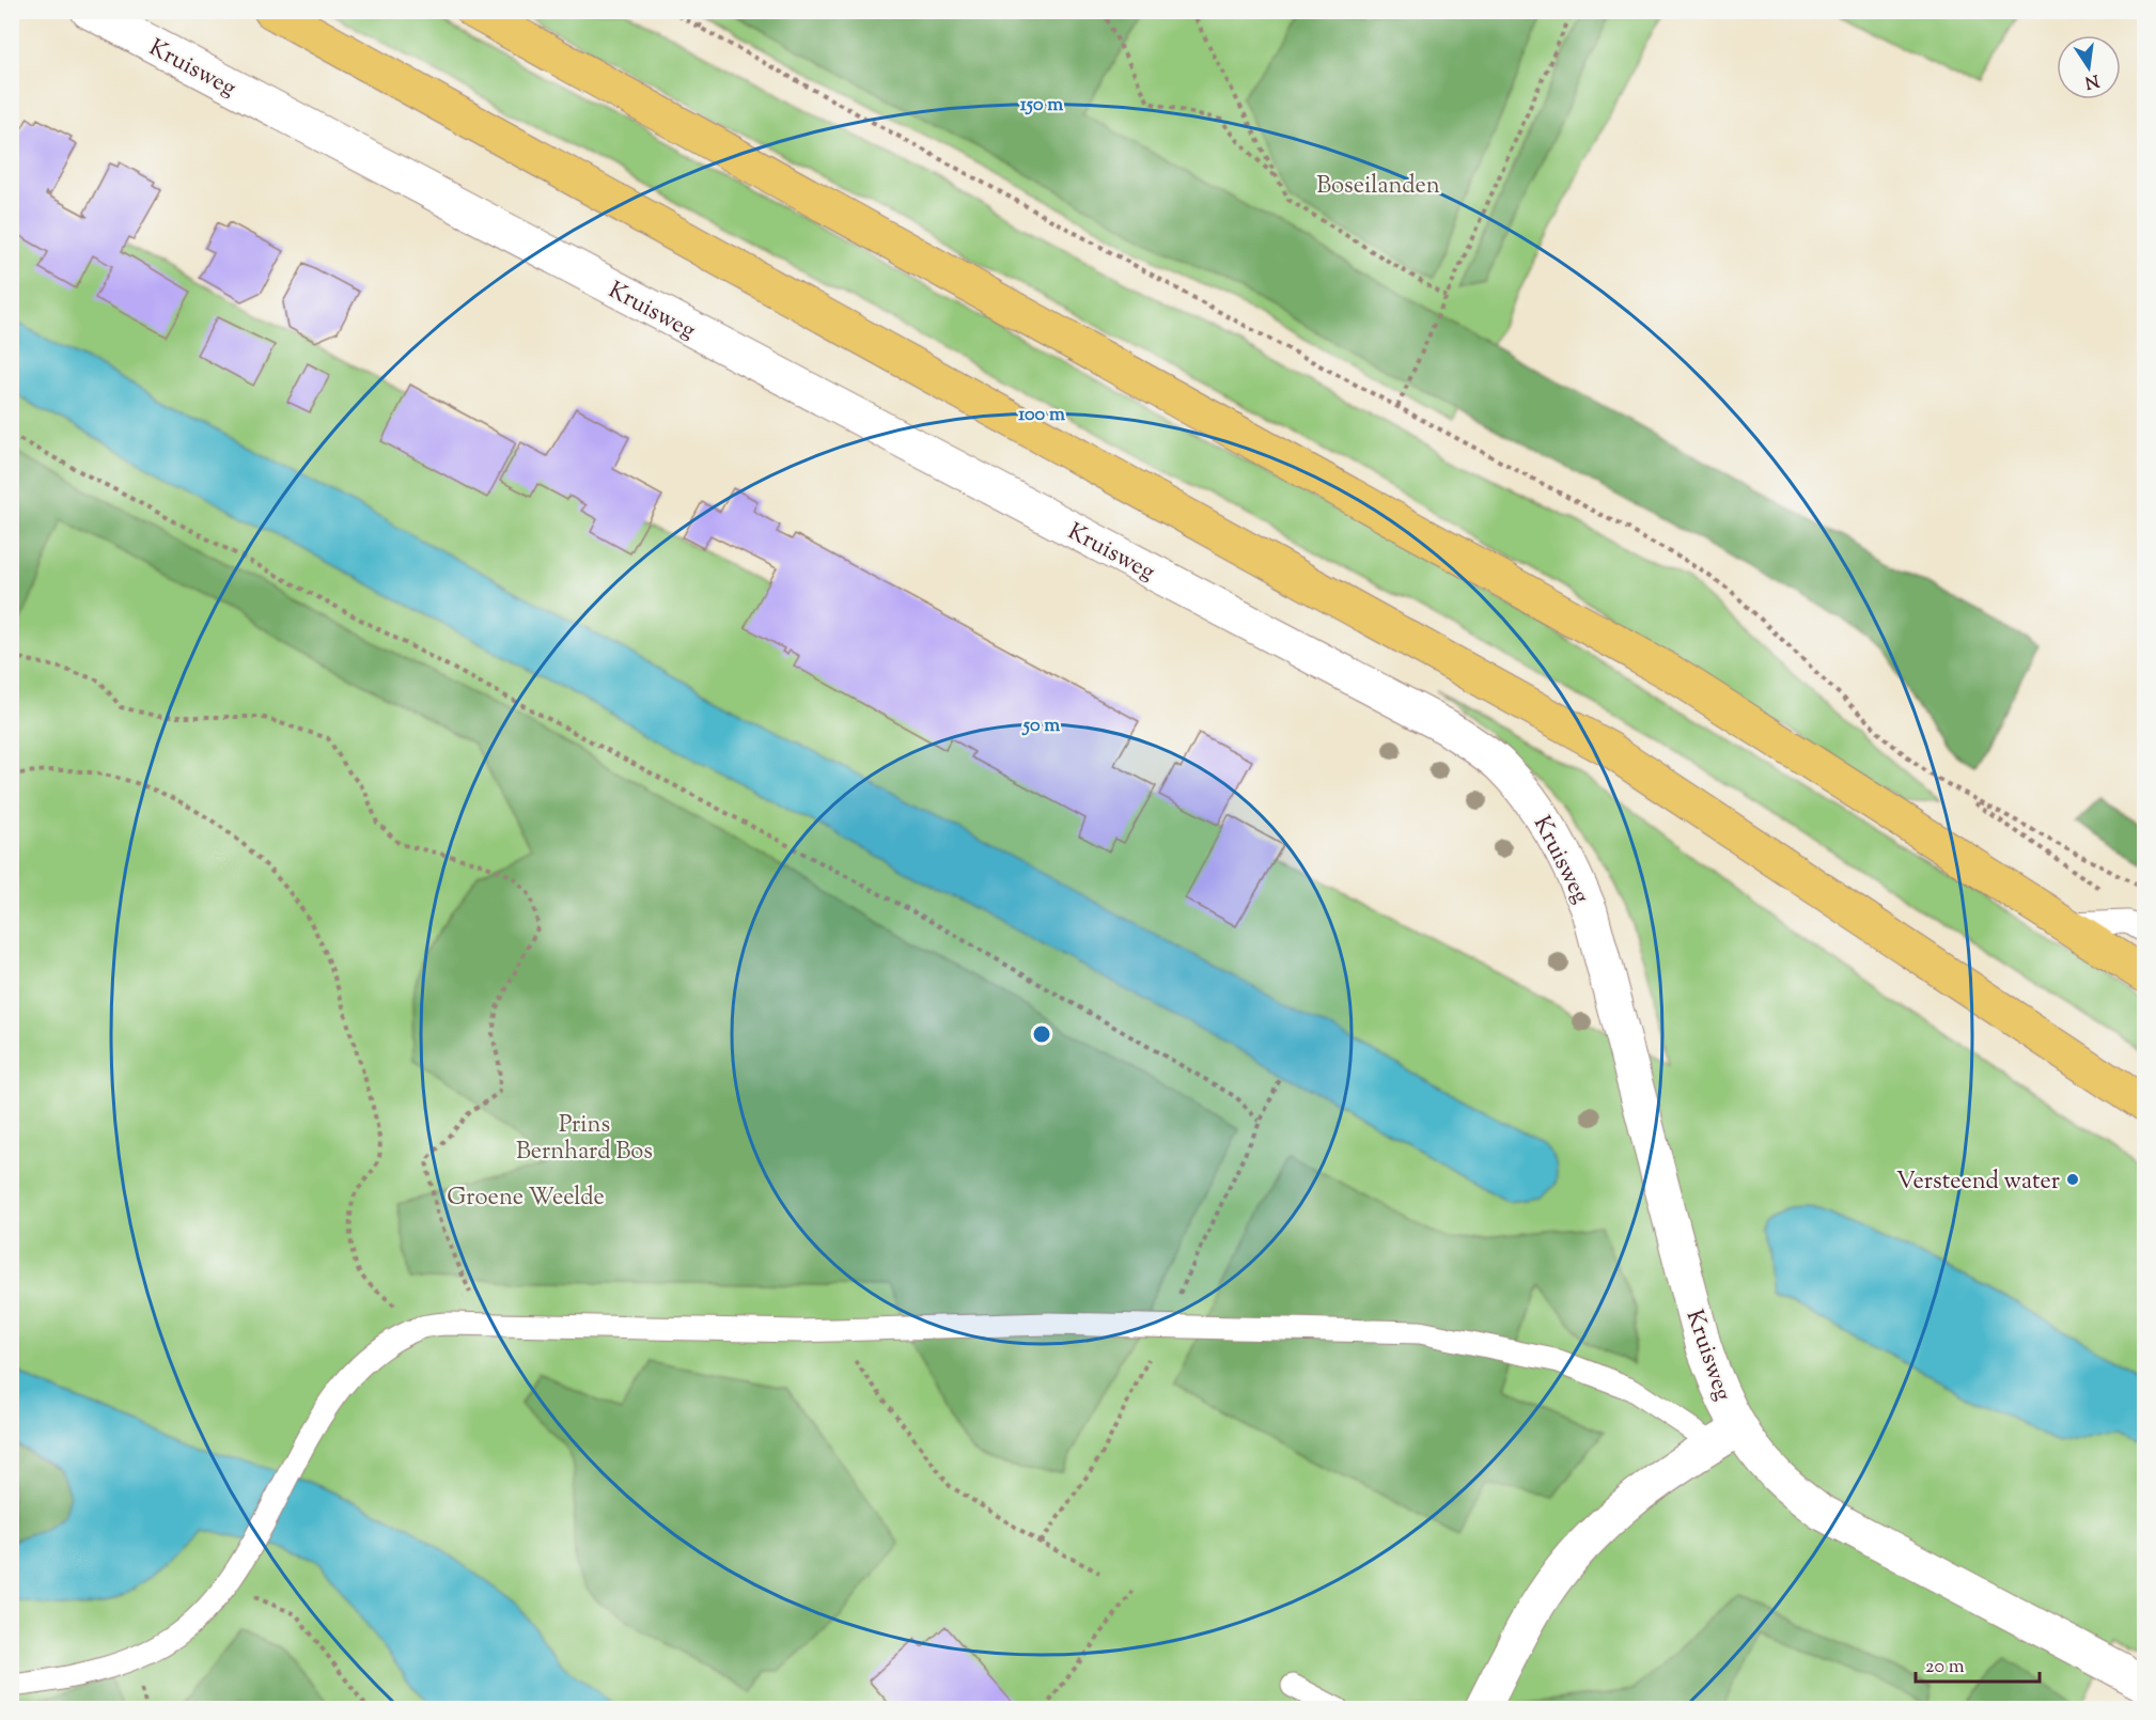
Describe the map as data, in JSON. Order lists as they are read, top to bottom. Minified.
{"streets":{"street":["Kruisweg"]},"parks":["Boseilanden","Prins Bernhard Bos","Groene Weelde"],"places":["Versteend water"],"scale_bar":"20 m","north":"bottom","rings":["150 m","100 m","50 m"]}
